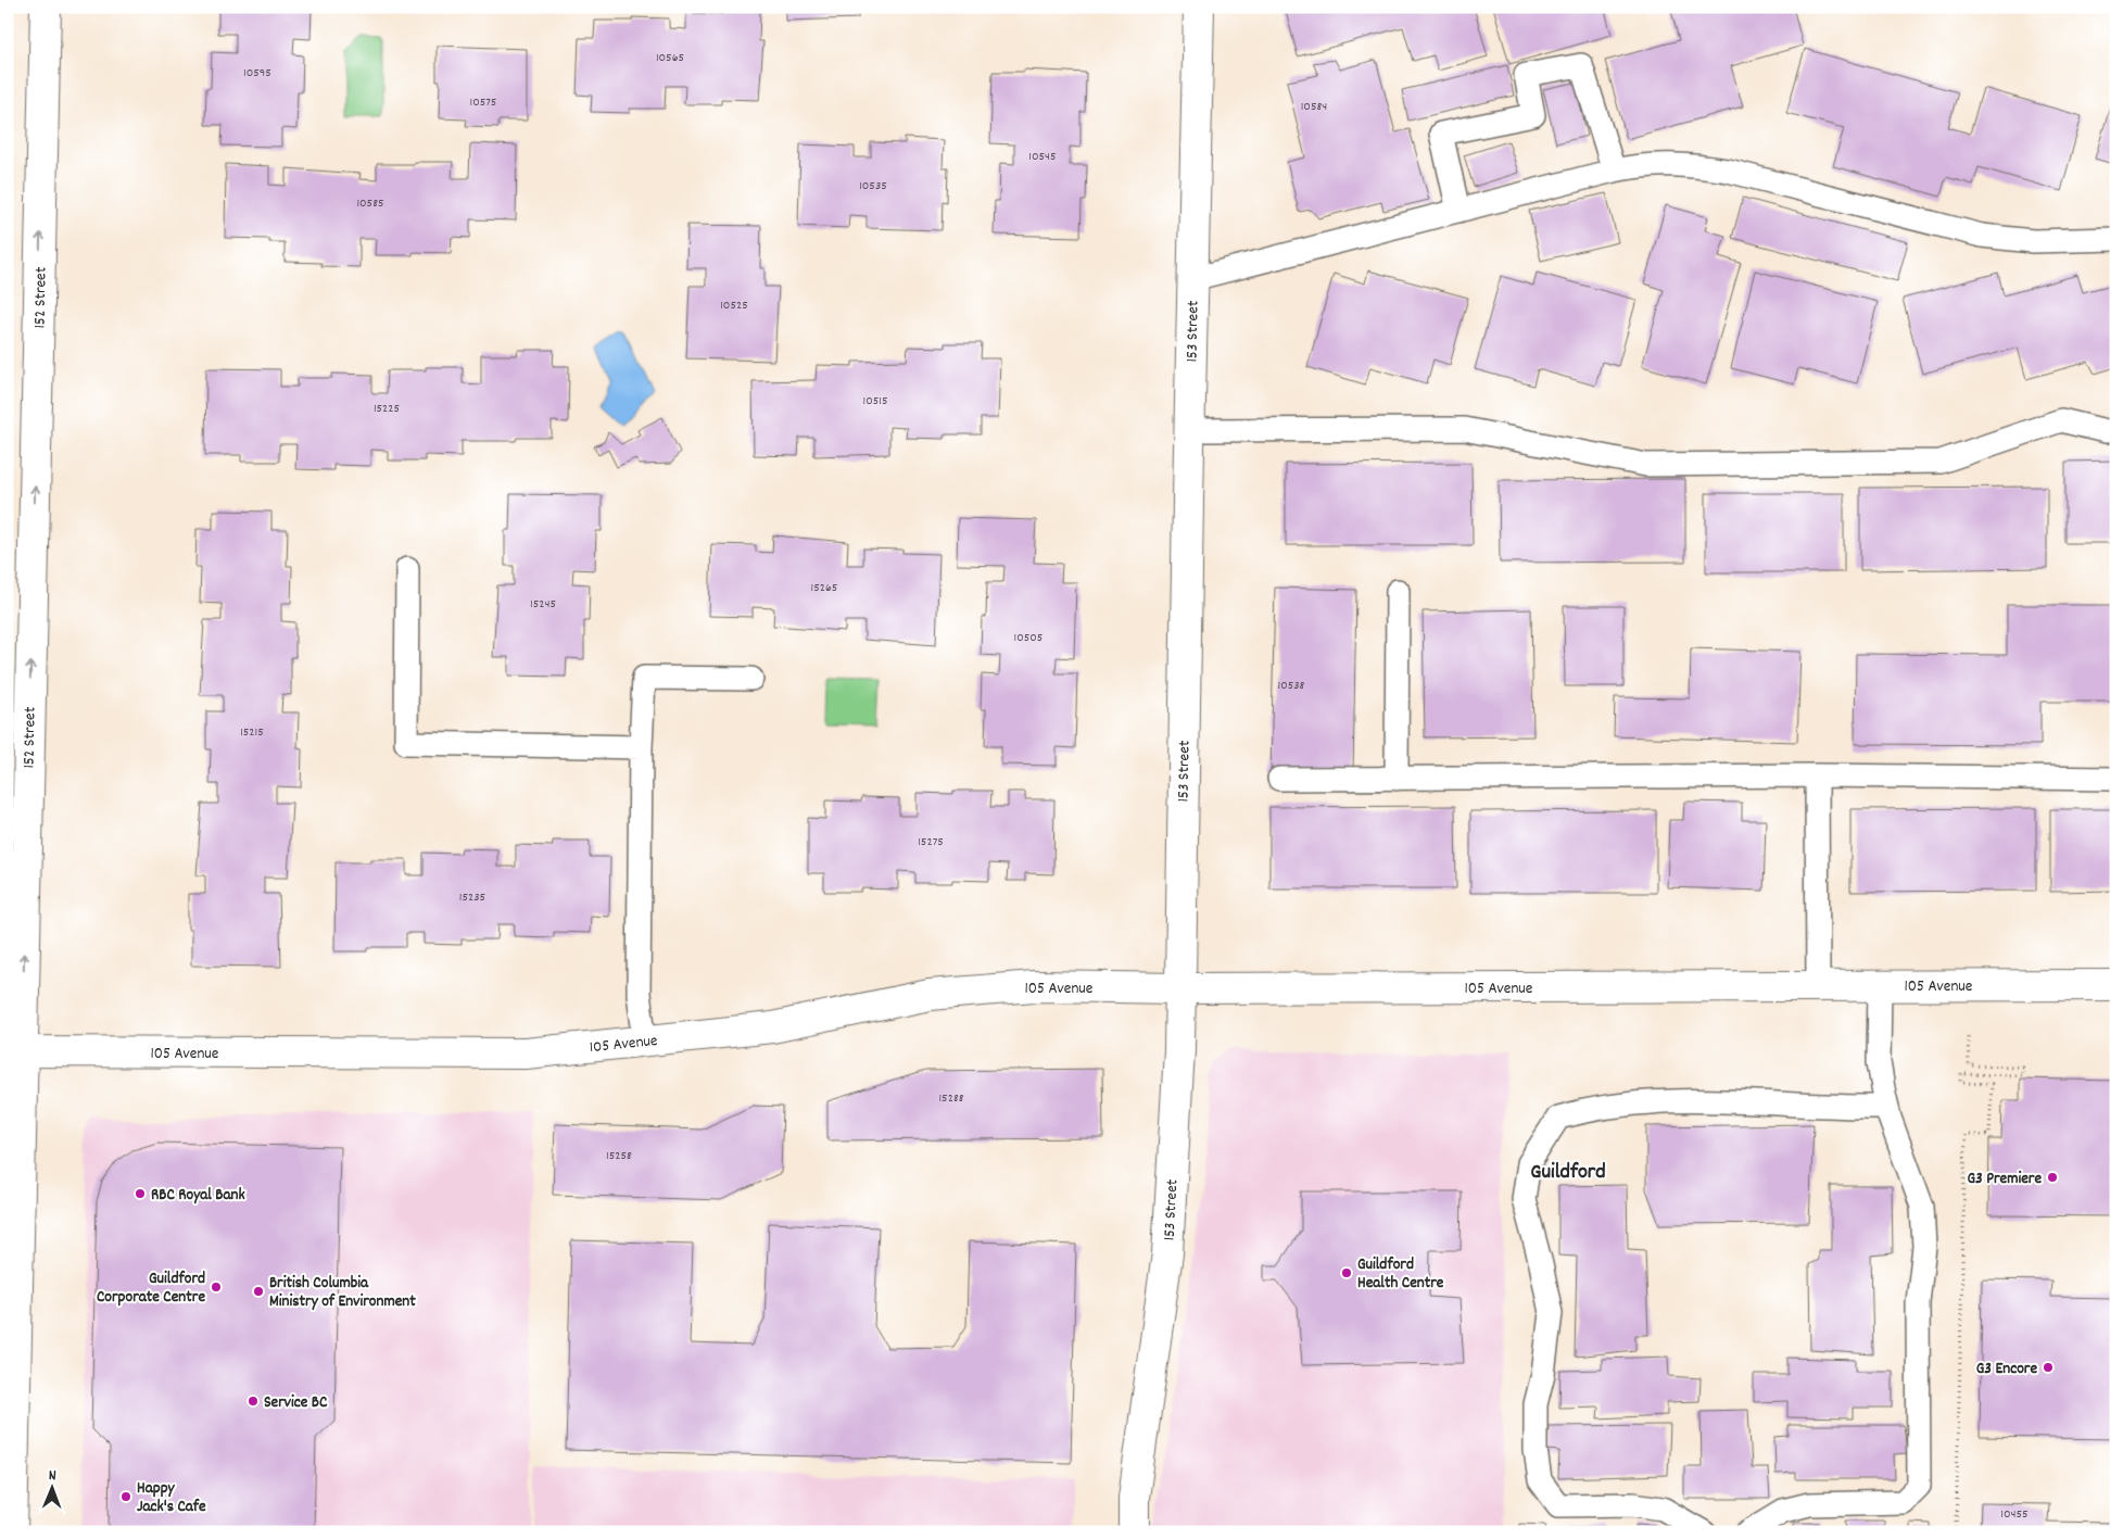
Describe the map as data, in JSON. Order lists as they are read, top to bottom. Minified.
{"streets":{"street":["152 Street","153 Street","105 Avenue"]},"crossings":[["152 Street","105 Avenue"],["153 Street","105 Avenue"]],"one_way":["152 Street"],"districts":["Guildford"],"places":["G3 Premiere","RBC Royal Bank","Guildford Health Centre","Guildford Corporate Centre","British Columbia Ministry of Environment","G3 Encore","Service BC","Happy Jack's Cafe"],"house_numbers":["10565","10595","10575","10584","10545","10535","10585","10525","10515","15225","15265","15245","10505","10538","15215","15275","15235","15288","15258","10455"],"north":"top"}
